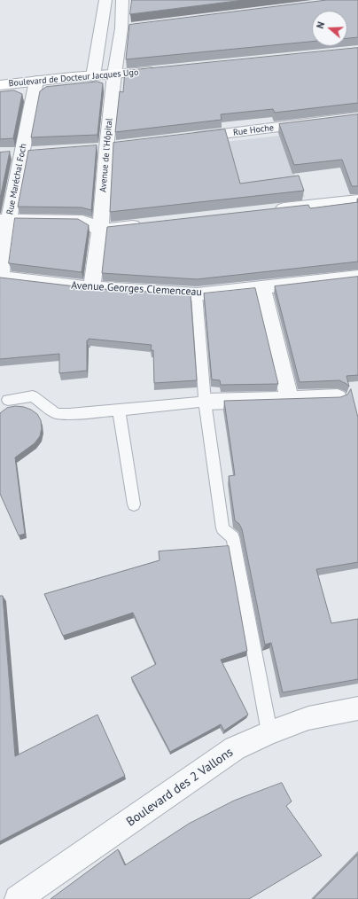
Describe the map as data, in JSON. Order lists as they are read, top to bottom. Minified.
{"streets":{"main road":["Boulevard de Docteur Jacques Ugo"],"street":["Rue Hoche","Avenue de l'Hôpital","Rue Maréchal Foch","Avenue Georges Clemenceau","Boulevard des 2 Vallons"]},"crossings":[["Boulevard de Docteur Jacques Ugo","Avenue de l'Hôpital"],["Boulevard de Docteur Jacques Ugo","Rue Maréchal Foch"],["Avenue de l'Hôpital","Avenue Georges Clemenceau"],["Rue Maréchal Foch","Avenue Georges Clemenceau"]],"north":"left"}
